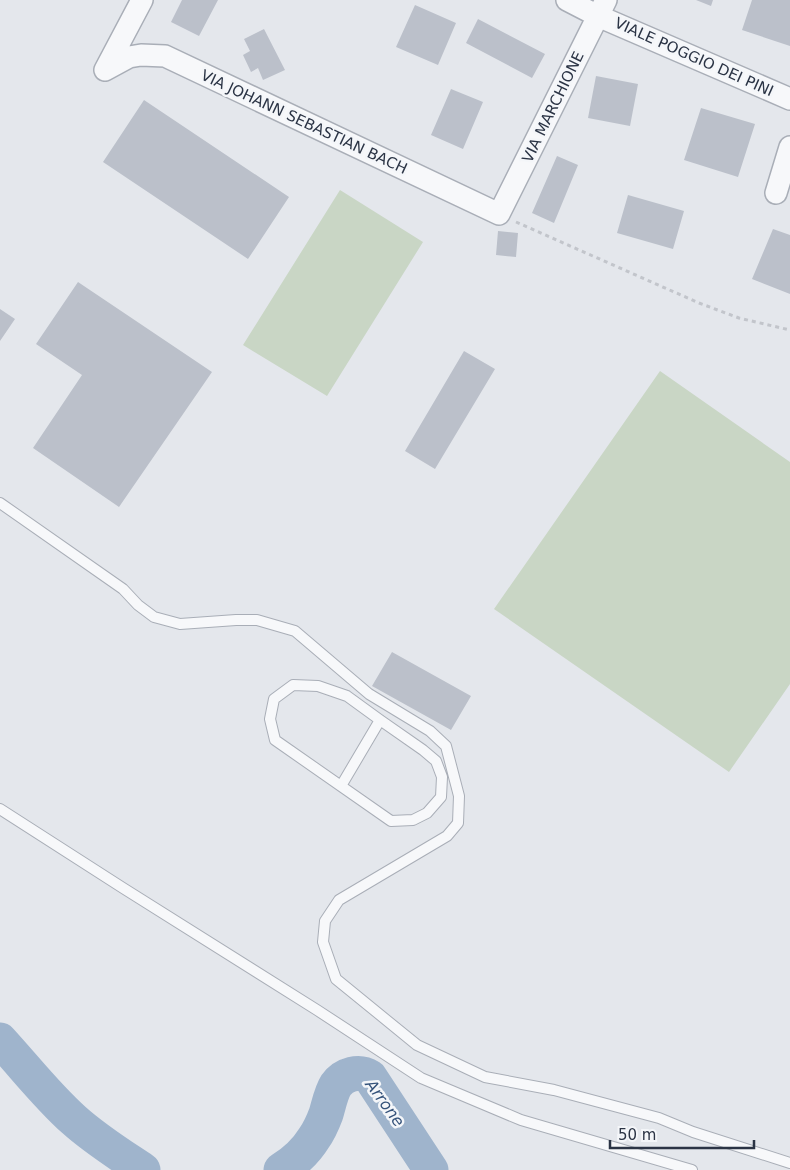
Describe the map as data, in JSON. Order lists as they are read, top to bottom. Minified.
{"streets":{"street":["VIALE POGGIO DEI PINI","VIA MARCHIONE","VIA JOHANN SEBASTIAN BACH"]},"crossings":[["VIALE POGGIO DEI PINI","VIA MARCHIONE"],["VIA MARCHIONE","VIA JOHANN SEBASTIAN BACH"]],"water":["Arrone"],"scale_bar":"50 m"}
